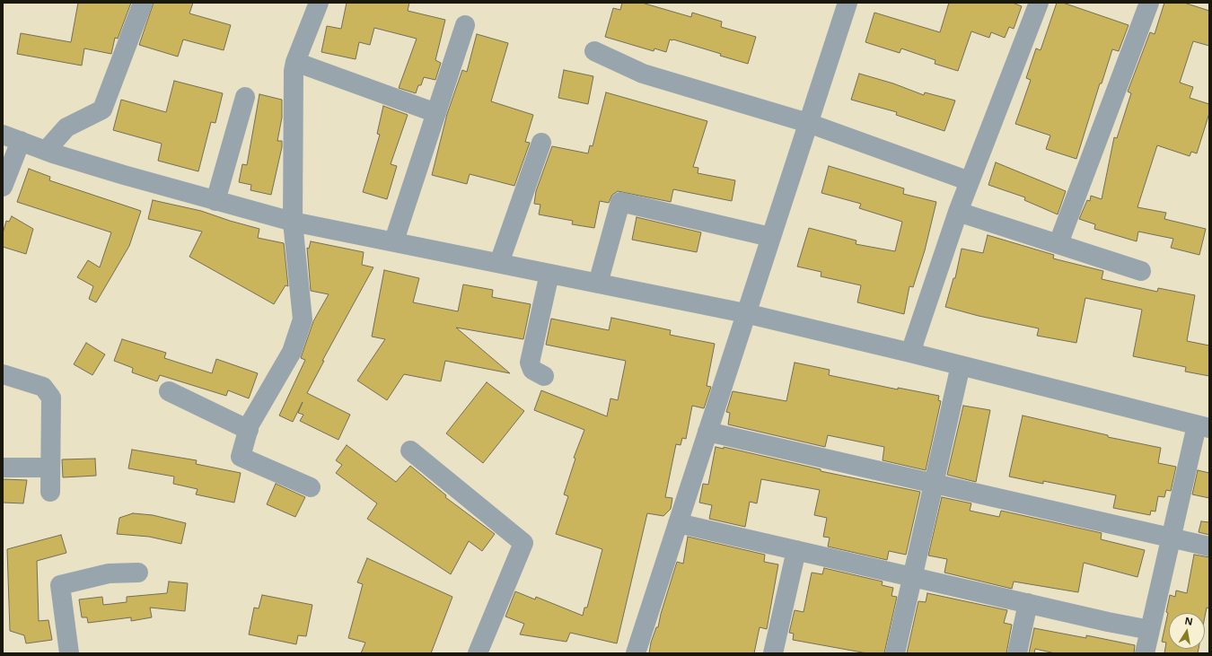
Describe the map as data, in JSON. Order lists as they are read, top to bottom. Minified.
{"north":"top"}
